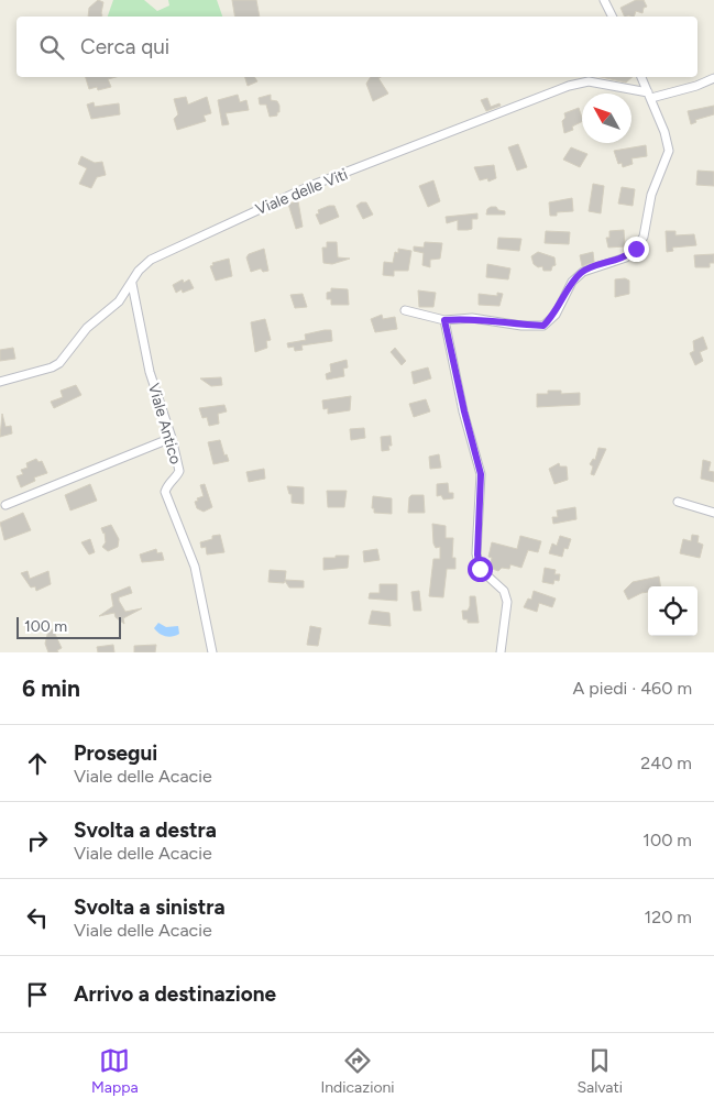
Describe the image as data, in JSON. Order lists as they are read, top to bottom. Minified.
{"streets":{"street":["Viale delle Viti","Viale Antico"]},"crossings":[["Viale delle Viti","Viale Antico"]],"scale_bar":"100 m","north":"top left","page":{"search":"Cerca qui","scale":"100 m","heading":["6 min","A piedi · 460 m"],"list":[["Prosegui","Viale delle Acacie","240 m"],["Svolta a destra","Viale delle Acacie","100 m"],["Svolta a sinistra","Viale delle Acacie","120 m"],"Arrivo a destinazione"],"nav":["Mappa","Indicazioni","Salvati"]}}
